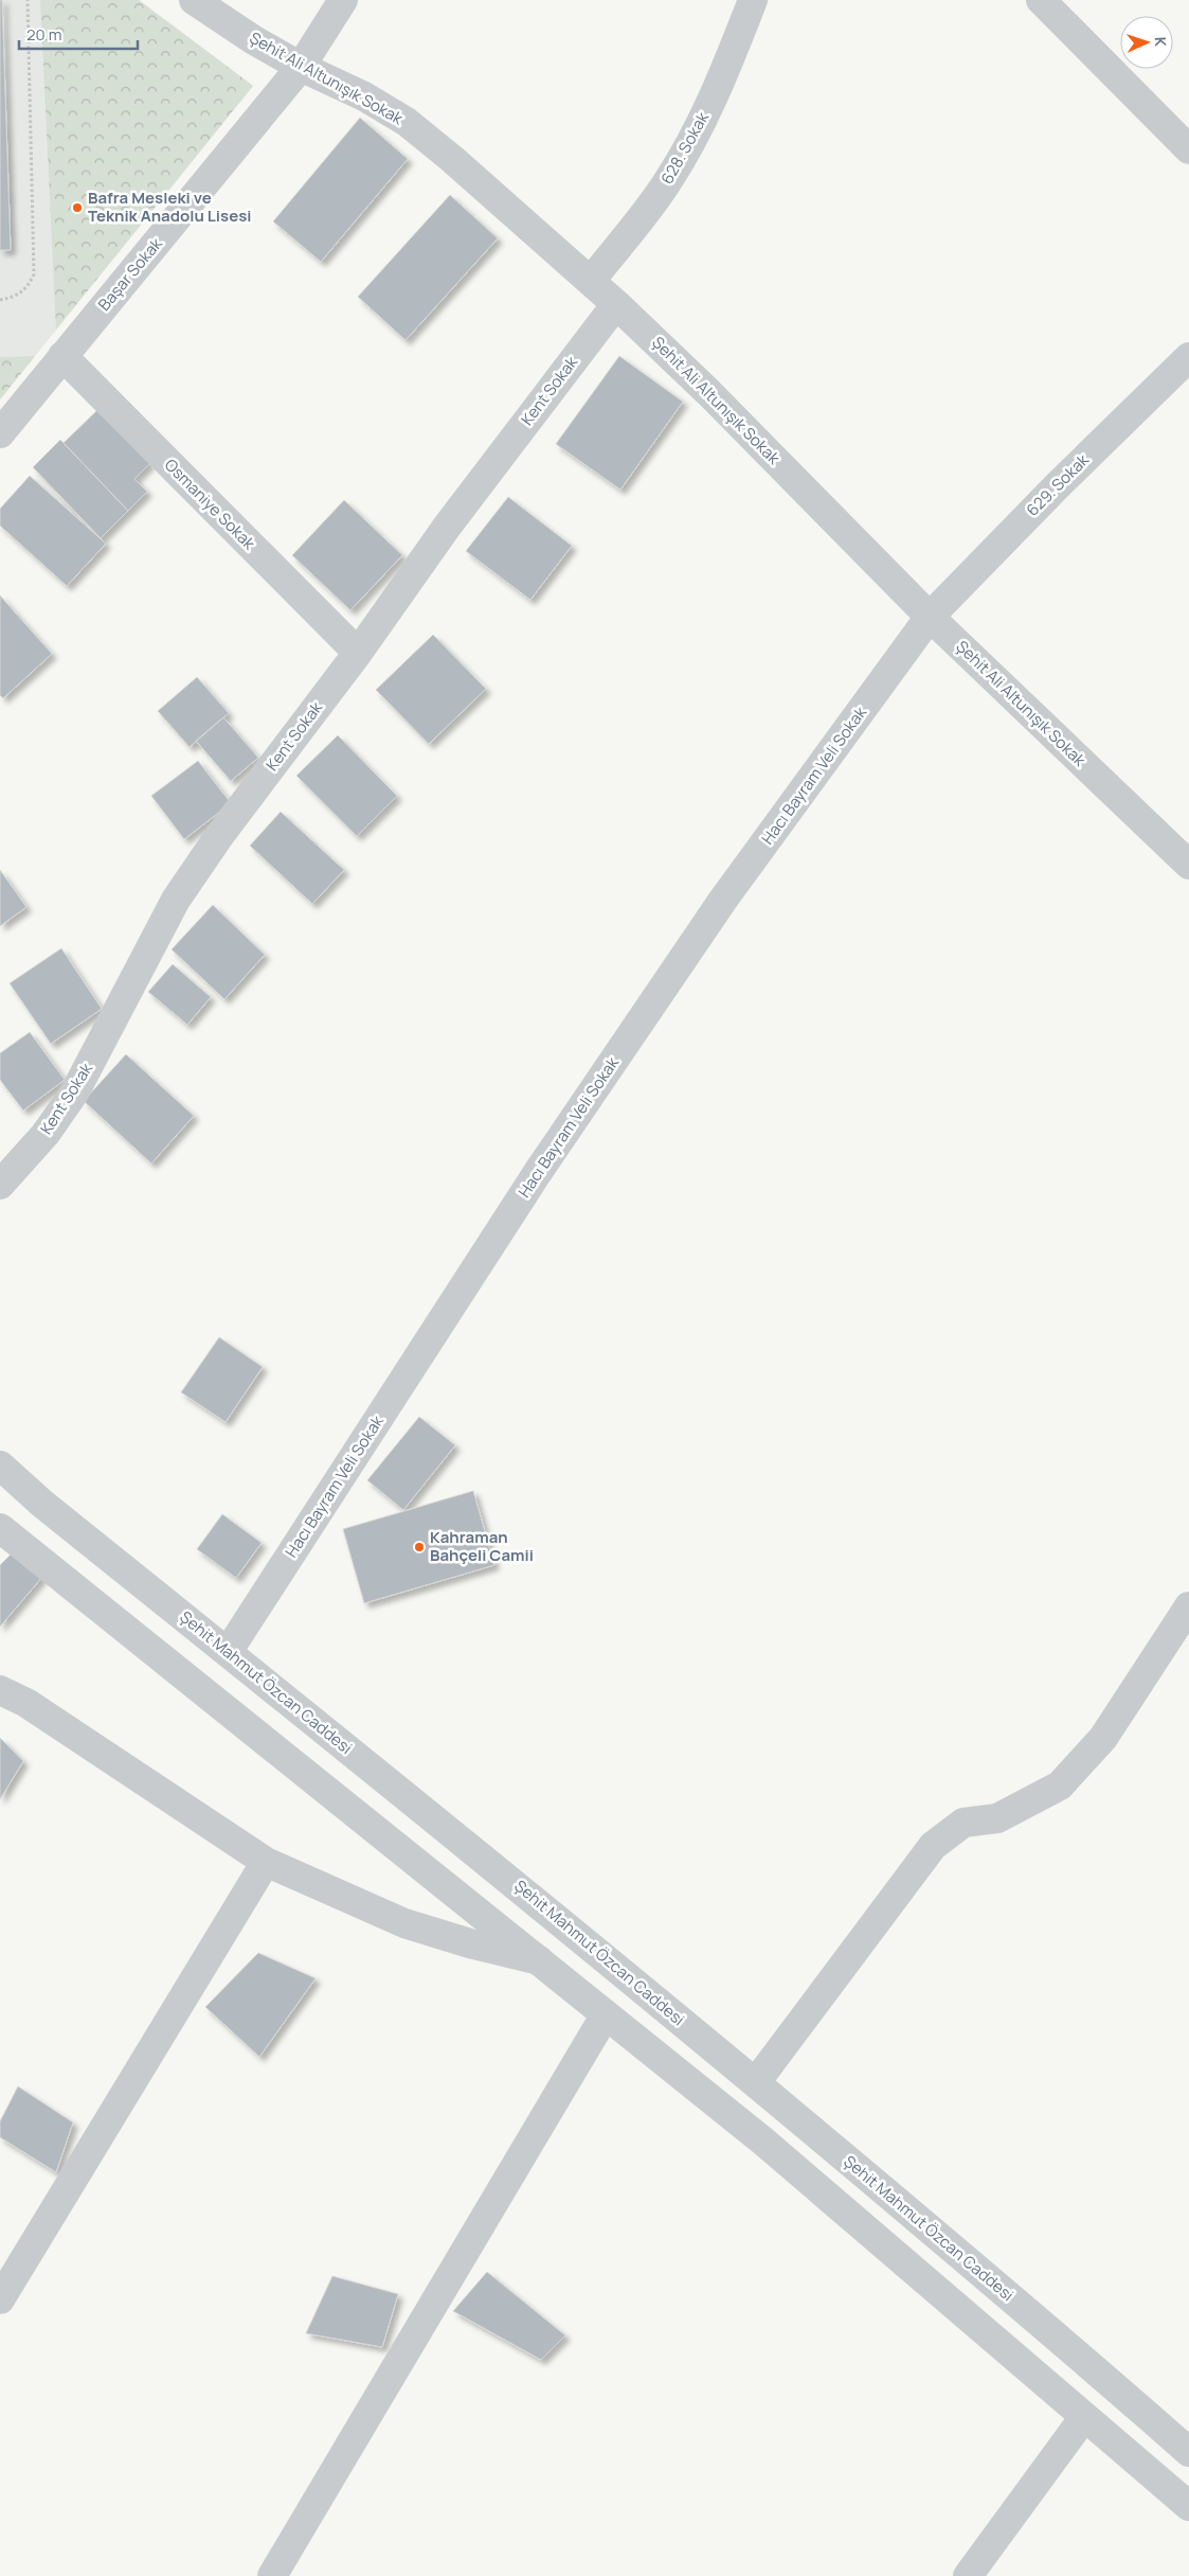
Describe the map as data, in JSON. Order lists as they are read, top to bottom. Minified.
{"streets":{"street":["Şehit Ali Altunışık Sokak","628. Sokak","Başar Sokak","Kent Sokak","629. Sokak","Osmaniye Sokak","Hacı Bayram Veli Sokak","Şehit Mahmut Özcan Caddesi"]},"crossings":[["Şehit Ali Altunışık Sokak","628. Sokak"],["Şehit Ali Altunışık Sokak","Başar Sokak"],["Şehit Ali Altunışık Sokak","Kent Sokak"],["Şehit Ali Altunışık Sokak","629. Sokak"],["Şehit Ali Altunışık Sokak","Hacı Bayram Veli Sokak"],["Başar Sokak","Osmaniye Sokak"],["Kent Sokak","Osmaniye Sokak"],["629. Sokak","Hacı Bayram Veli Sokak"],["Hacı Bayram Veli Sokak","Şehit Mahmut Özcan Caddesi"]],"places":["Bafra Mesleki ve Teknik Anadolu Lisesi","Kahraman Bahçeli Camii"],"scale_bar":"20 m","north":"right"}
